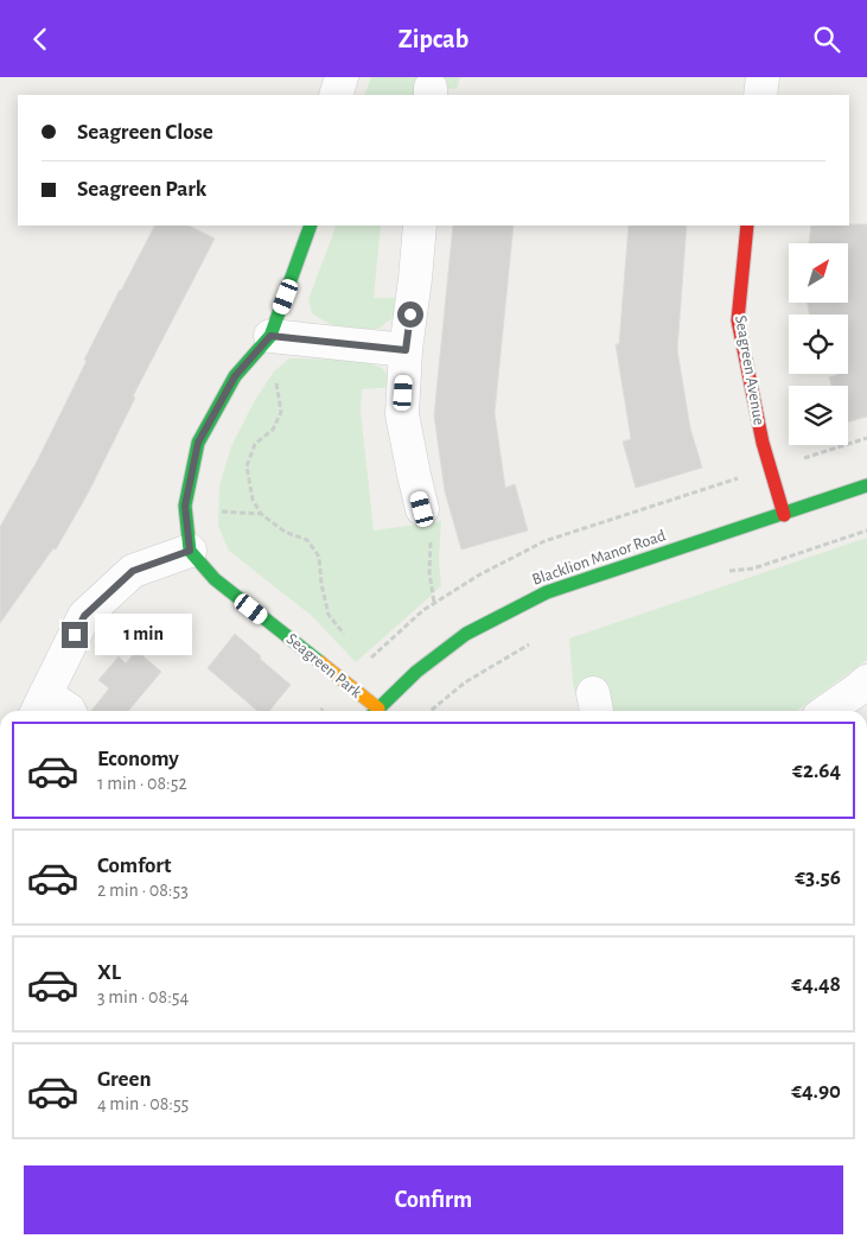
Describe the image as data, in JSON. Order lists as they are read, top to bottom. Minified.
{"streets":{"street":["Seagreen Avenue","Blacklion Manor Road","Seagreen Park"]},"crossings":[["Seagreen Avenue","Blacklion Manor Road"]],"north":"top right","page":{"header":"Zipcab","banner":["Seagreen Close","Seagreen Park"],"bubble":"1 min","list":[{"name":"Economy","note":"1 min · 08:52","value":"€2.64"},{"name":"Comfort","note":"2 min · 08:53","value":"€3.56"},{"name":"XL","note":"3 min · 08:54","value":"€4.48"},{"name":"Green","note":"4 min · 08:55","value":"€4.90"}],"buttons":"Confirm"}}
